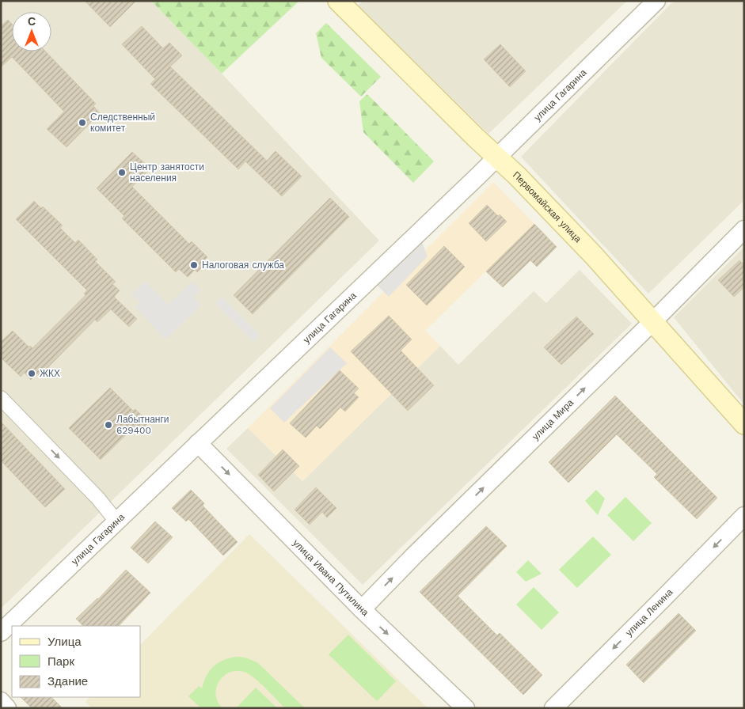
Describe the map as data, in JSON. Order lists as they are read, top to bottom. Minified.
{"streets":{"main road":["Первомайская улица"],"street":["улица Гагарина","улица Мира","улица Ивана Путилина","улица Ленина"]},"crossings":[["улица Гагарина","Первомайская улица"],["улица Гагарина","улица Ивана Путилина"],["Первомайская улица","улица Мира"],["улица Мира","улица Ивана Путилина"]],"one_way":["улица Мира","улица Ивана Путилина","улица Ленина"],"places":["Следственный комитет","Центр занятости населения","Налоговая служба","ЖКХ","Лабытнанги 629400"],"legend":["Улица","Парк","Здание"],"north":"top"}
